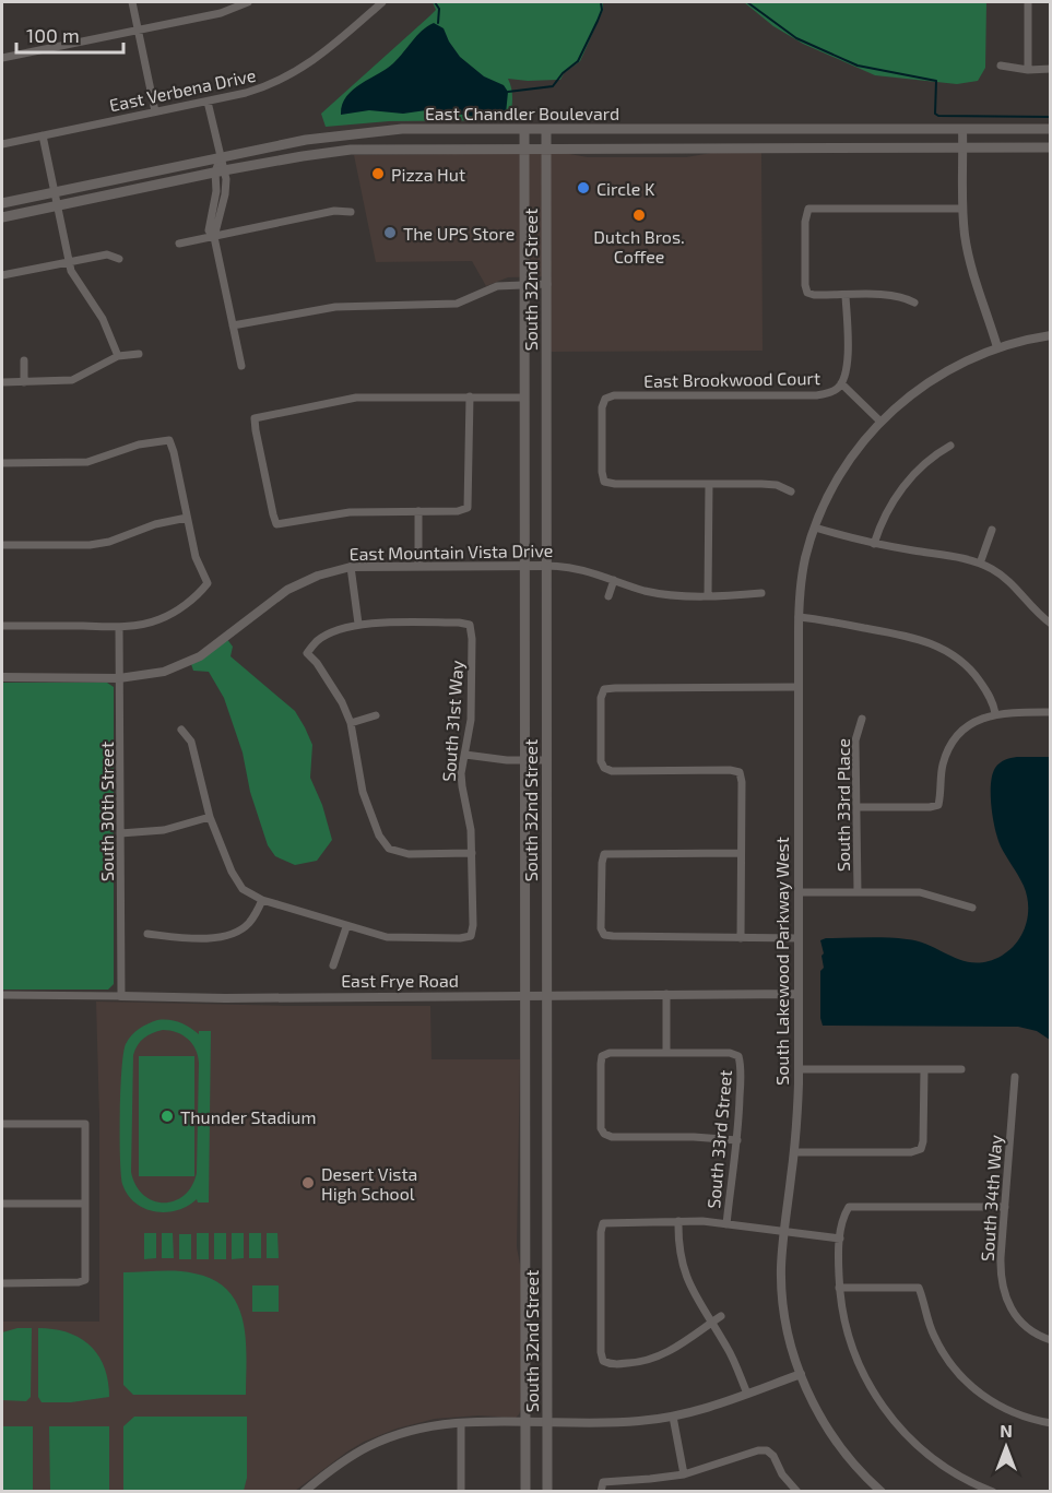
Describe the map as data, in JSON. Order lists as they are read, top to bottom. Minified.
{"streets":{"main road":["East Chandler Boulevard","South 32nd Street"],"street":["East Verbena Drive","East Brookwood Court","East Mountain Vista Drive","South 31st Way","South 33rd Place","South 30th Street","South Lakewood Parkway West","East Frye Road","South 33rd Street","South 34th Way"]},"crossings":[["East Chandler Boulevard","South 32nd Street"],["South 32nd Street","East Mountain Vista Drive"],["South 32nd Street","East Frye Road"],["East Brookwood Court","South Lakewood Parkway West"],["East Mountain Vista Drive","South 30th Street"],["South 30th Street","East Frye Road"],["South Lakewood Parkway West","East Frye Road"]],"places":["Pizza Hut","Circle K","Dutch Bros. Coffee","The UPS Store","Thunder Stadium","Desert Vista High School"],"scale_bar":"100 m","north":"top"}
